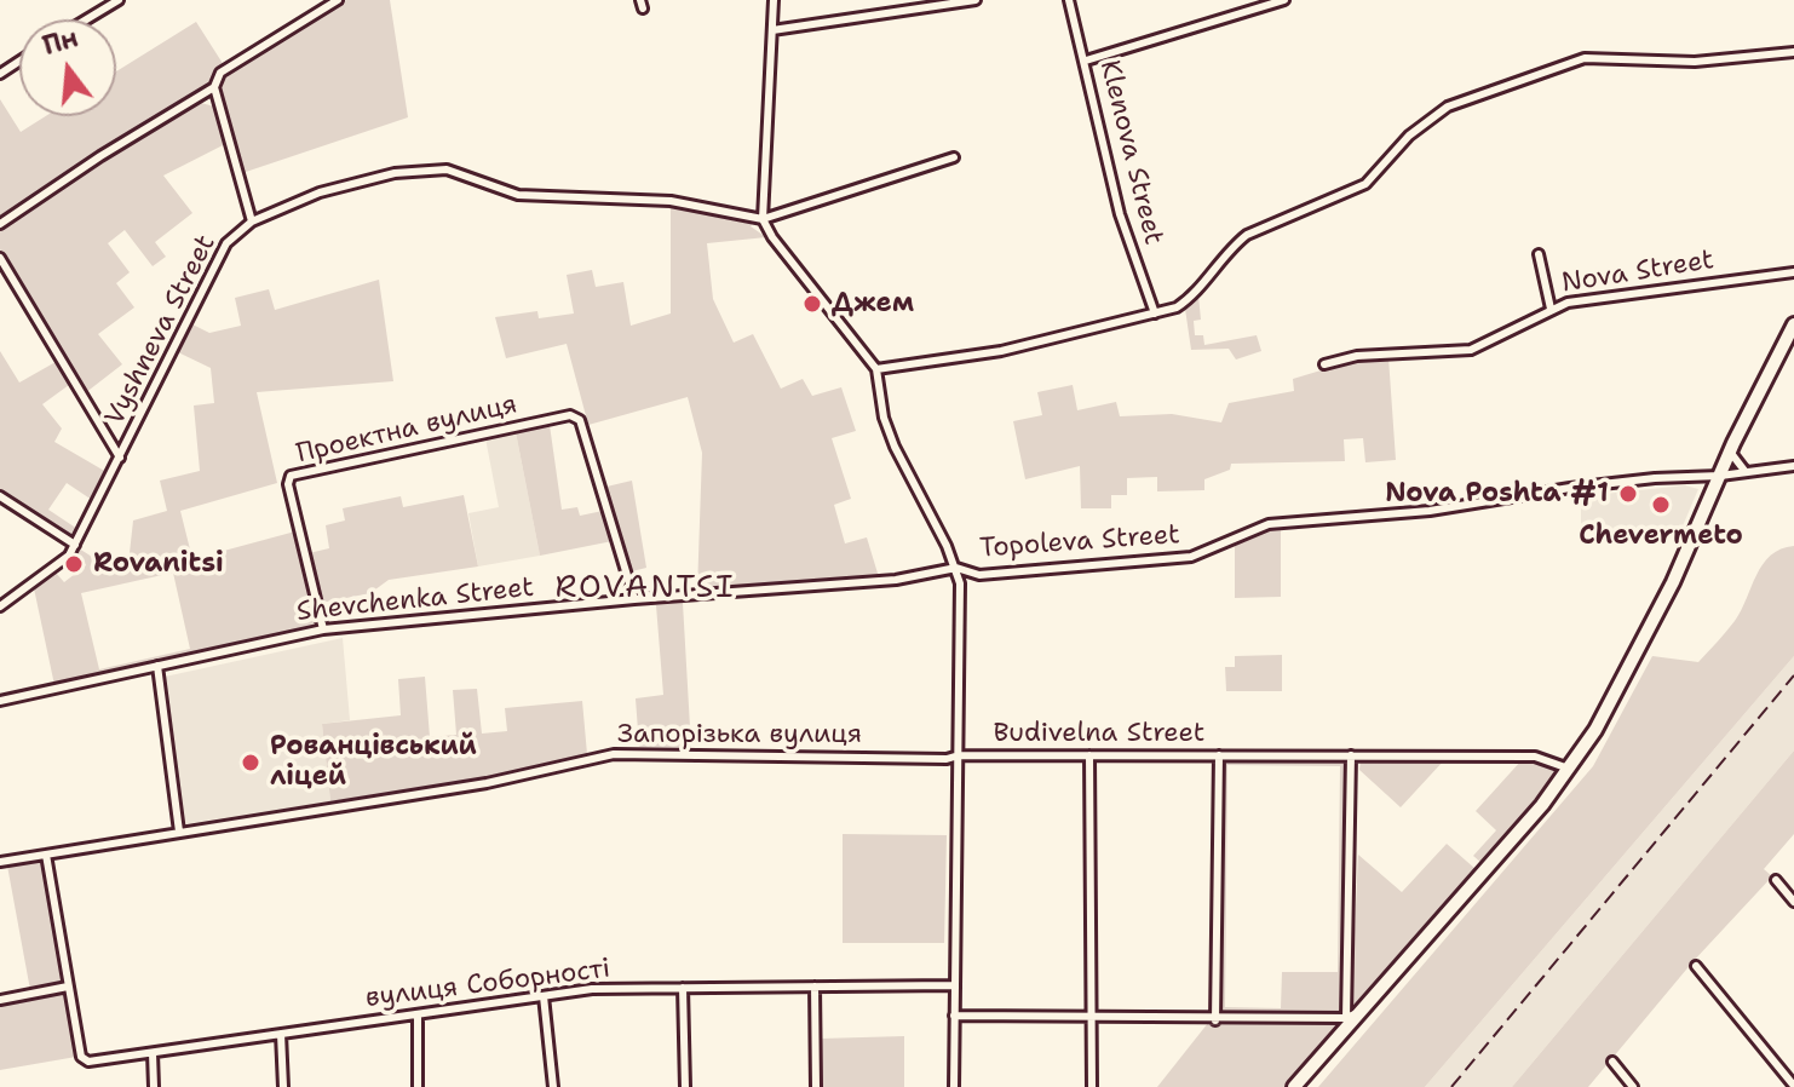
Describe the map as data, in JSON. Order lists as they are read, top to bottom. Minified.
{"streets":{"street":["Klenova Street","Nova Street","Vyshneva Street","Проектна вулиця","Topoleva Street","Shevchenka Street","Budivelna Street","Запорізька вулиця","вулиця Соборності"]},"crossings":[["Проектна вулиця","Shevchenka Street"],["Topoleva Street","Shevchenka Street"],["Budivelna Street","Запорізька вулиця"],["Budivelna Street","вулиця Соборності"]],"districts":["ROVANTSI"],"places":["Джем","Nova Poshta #1","Chevermeto","Rovanitsi","Рованцівський ліцей"],"north":"top"}
